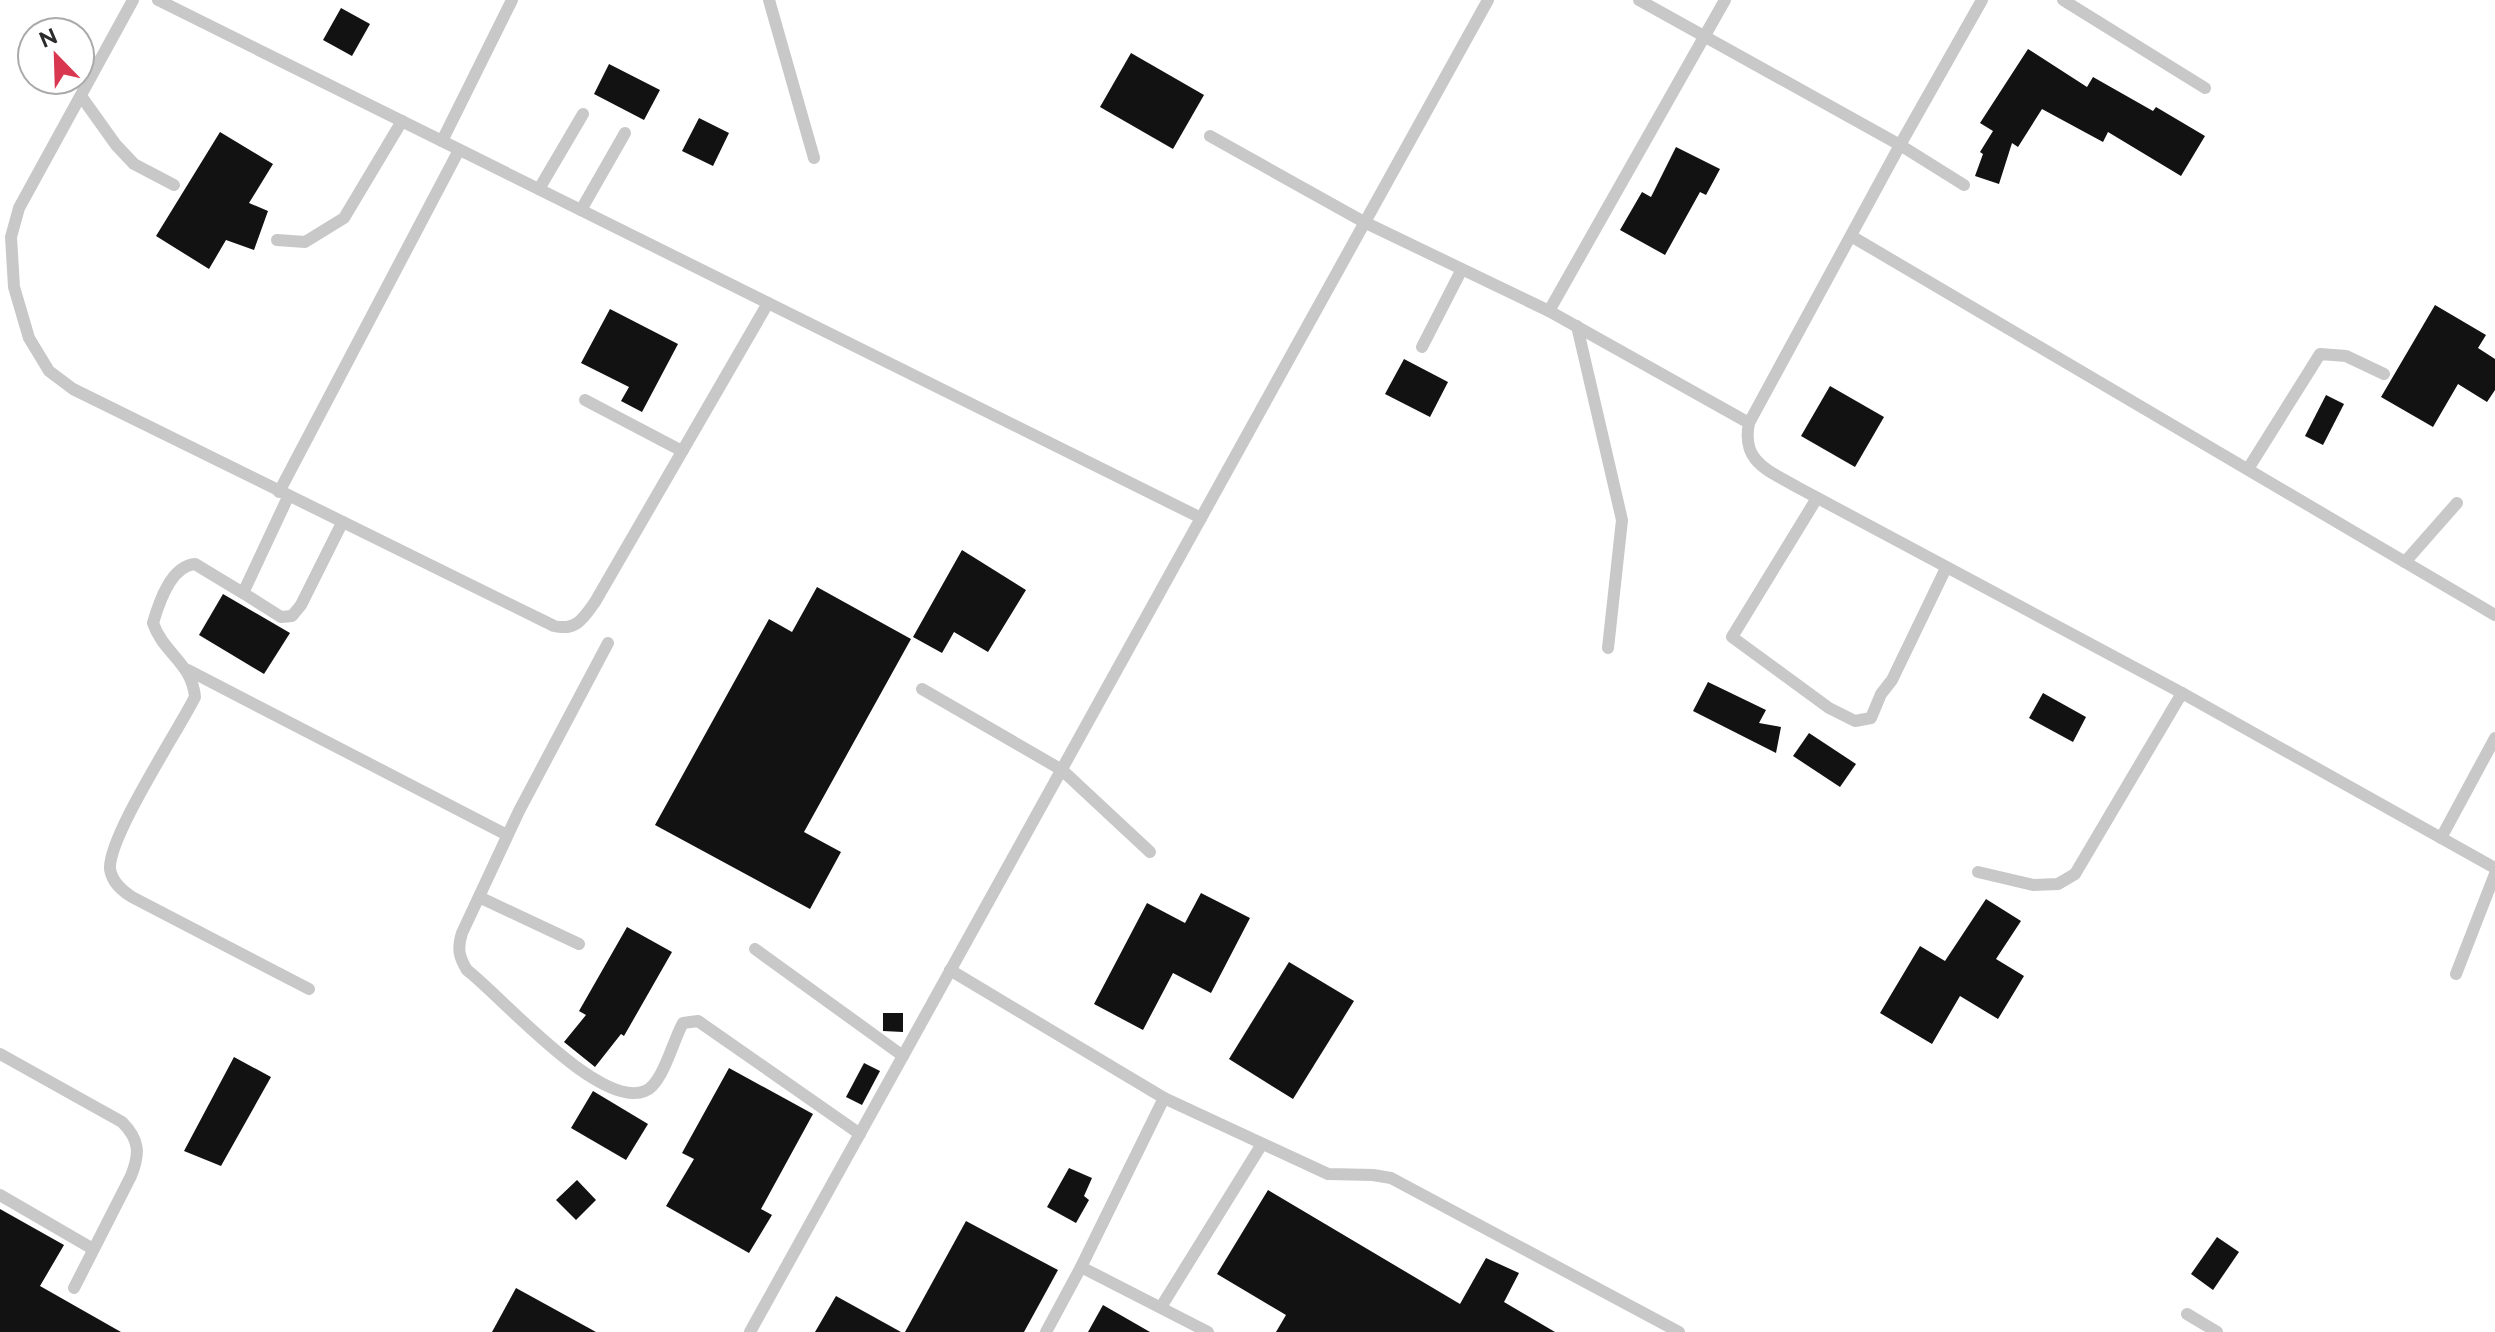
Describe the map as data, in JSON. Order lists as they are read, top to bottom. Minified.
{"north":"top left"}
